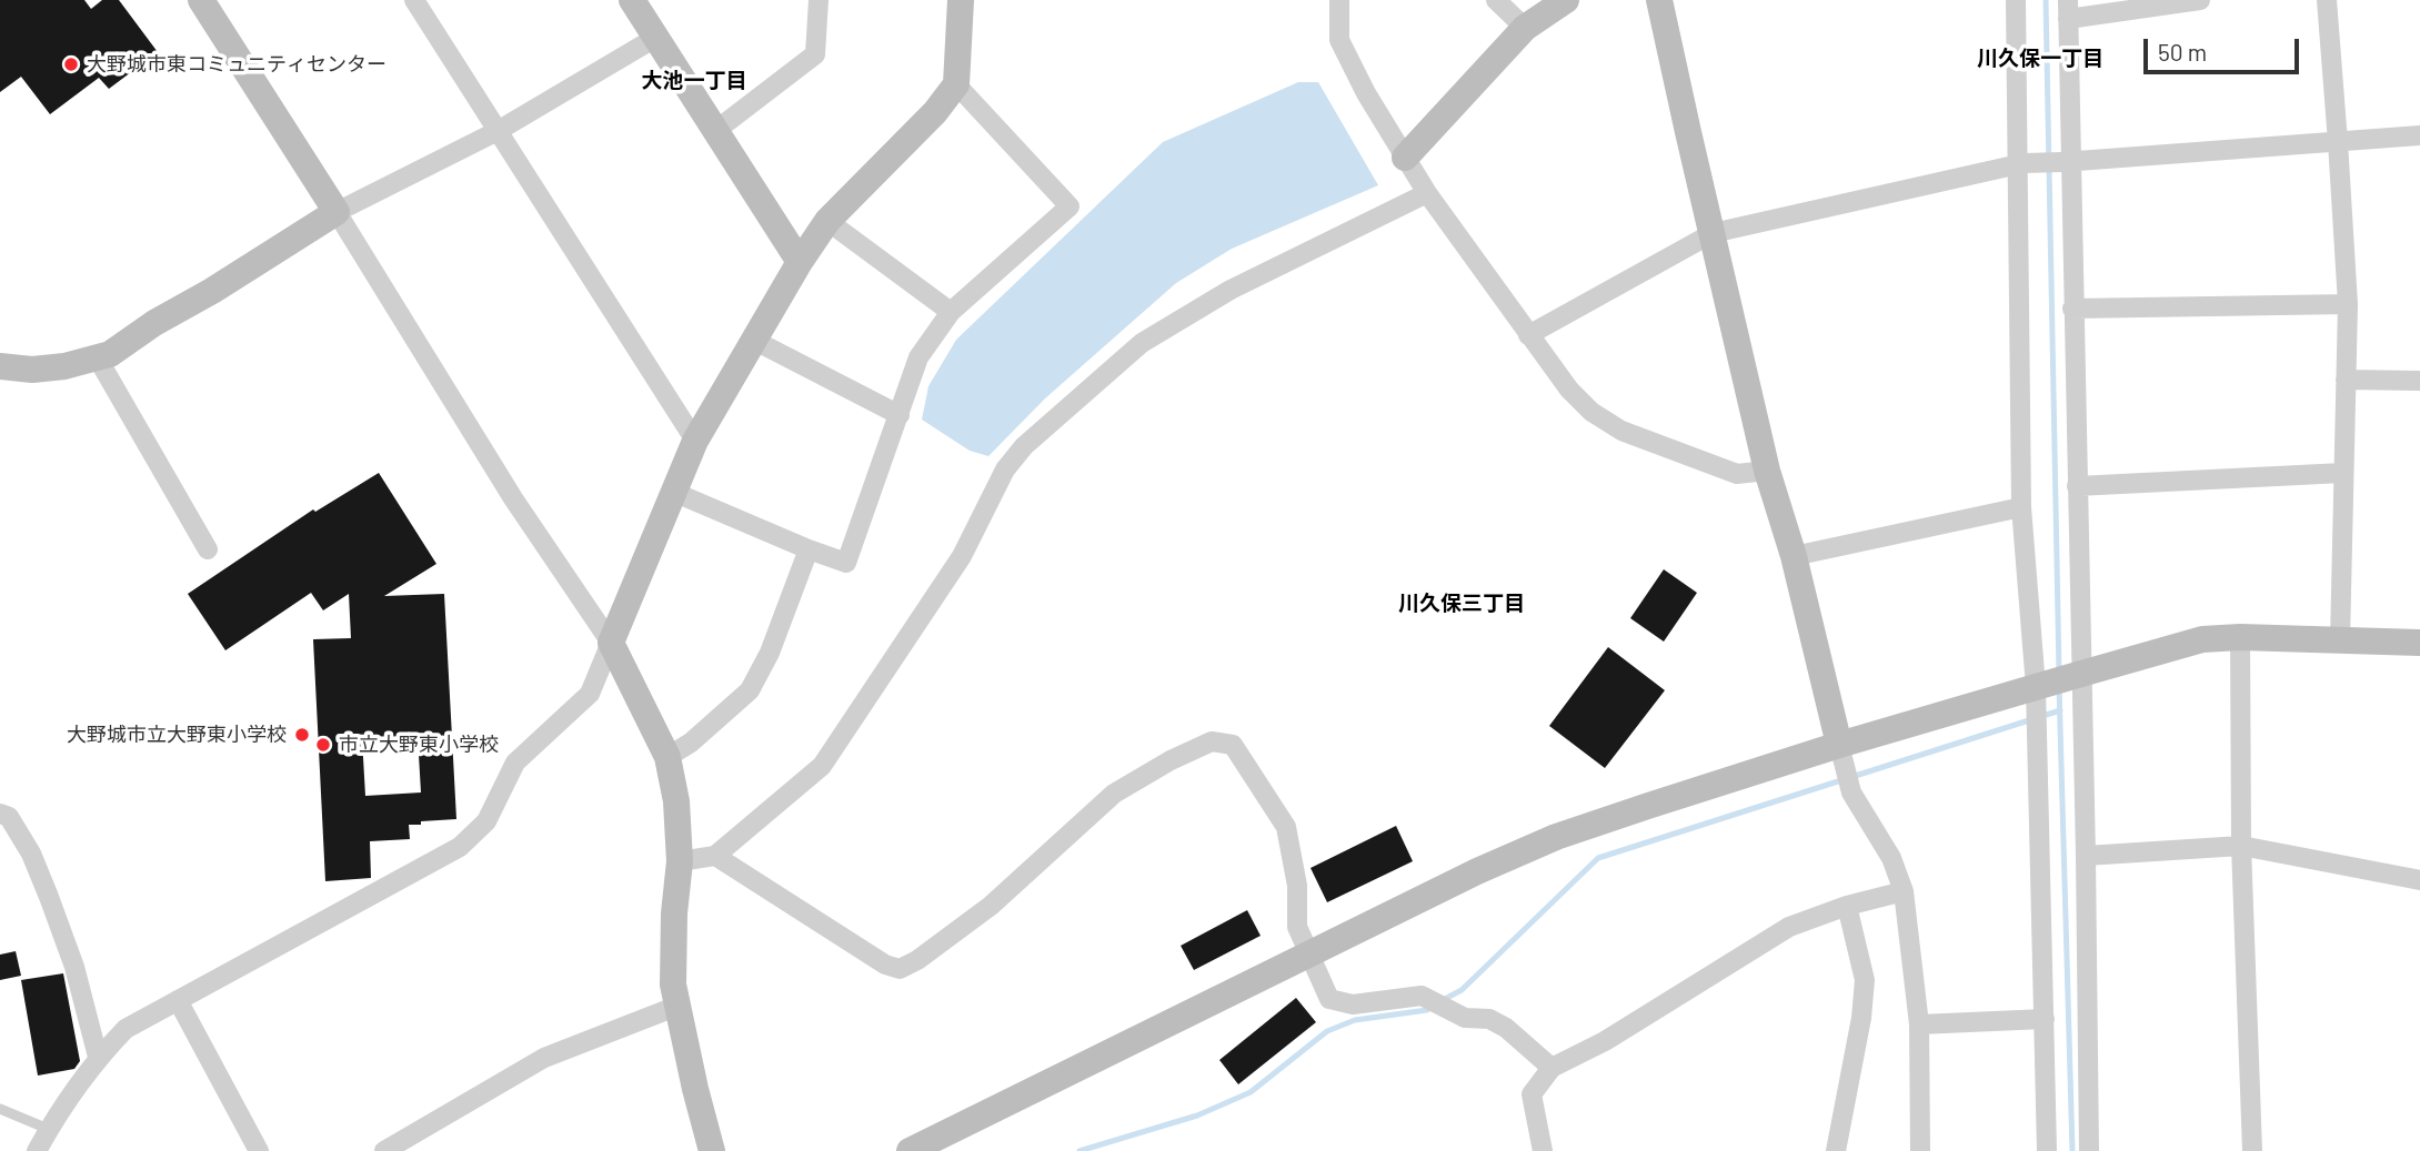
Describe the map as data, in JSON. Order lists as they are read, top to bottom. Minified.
{"districts":["川久保一丁目","大池一丁目","川久保三丁目"],"places":["大野城市東コミュニティセンター","大野城市立大野東小学校","市立大野東小学校"],"scale_bar":"50 m"}
